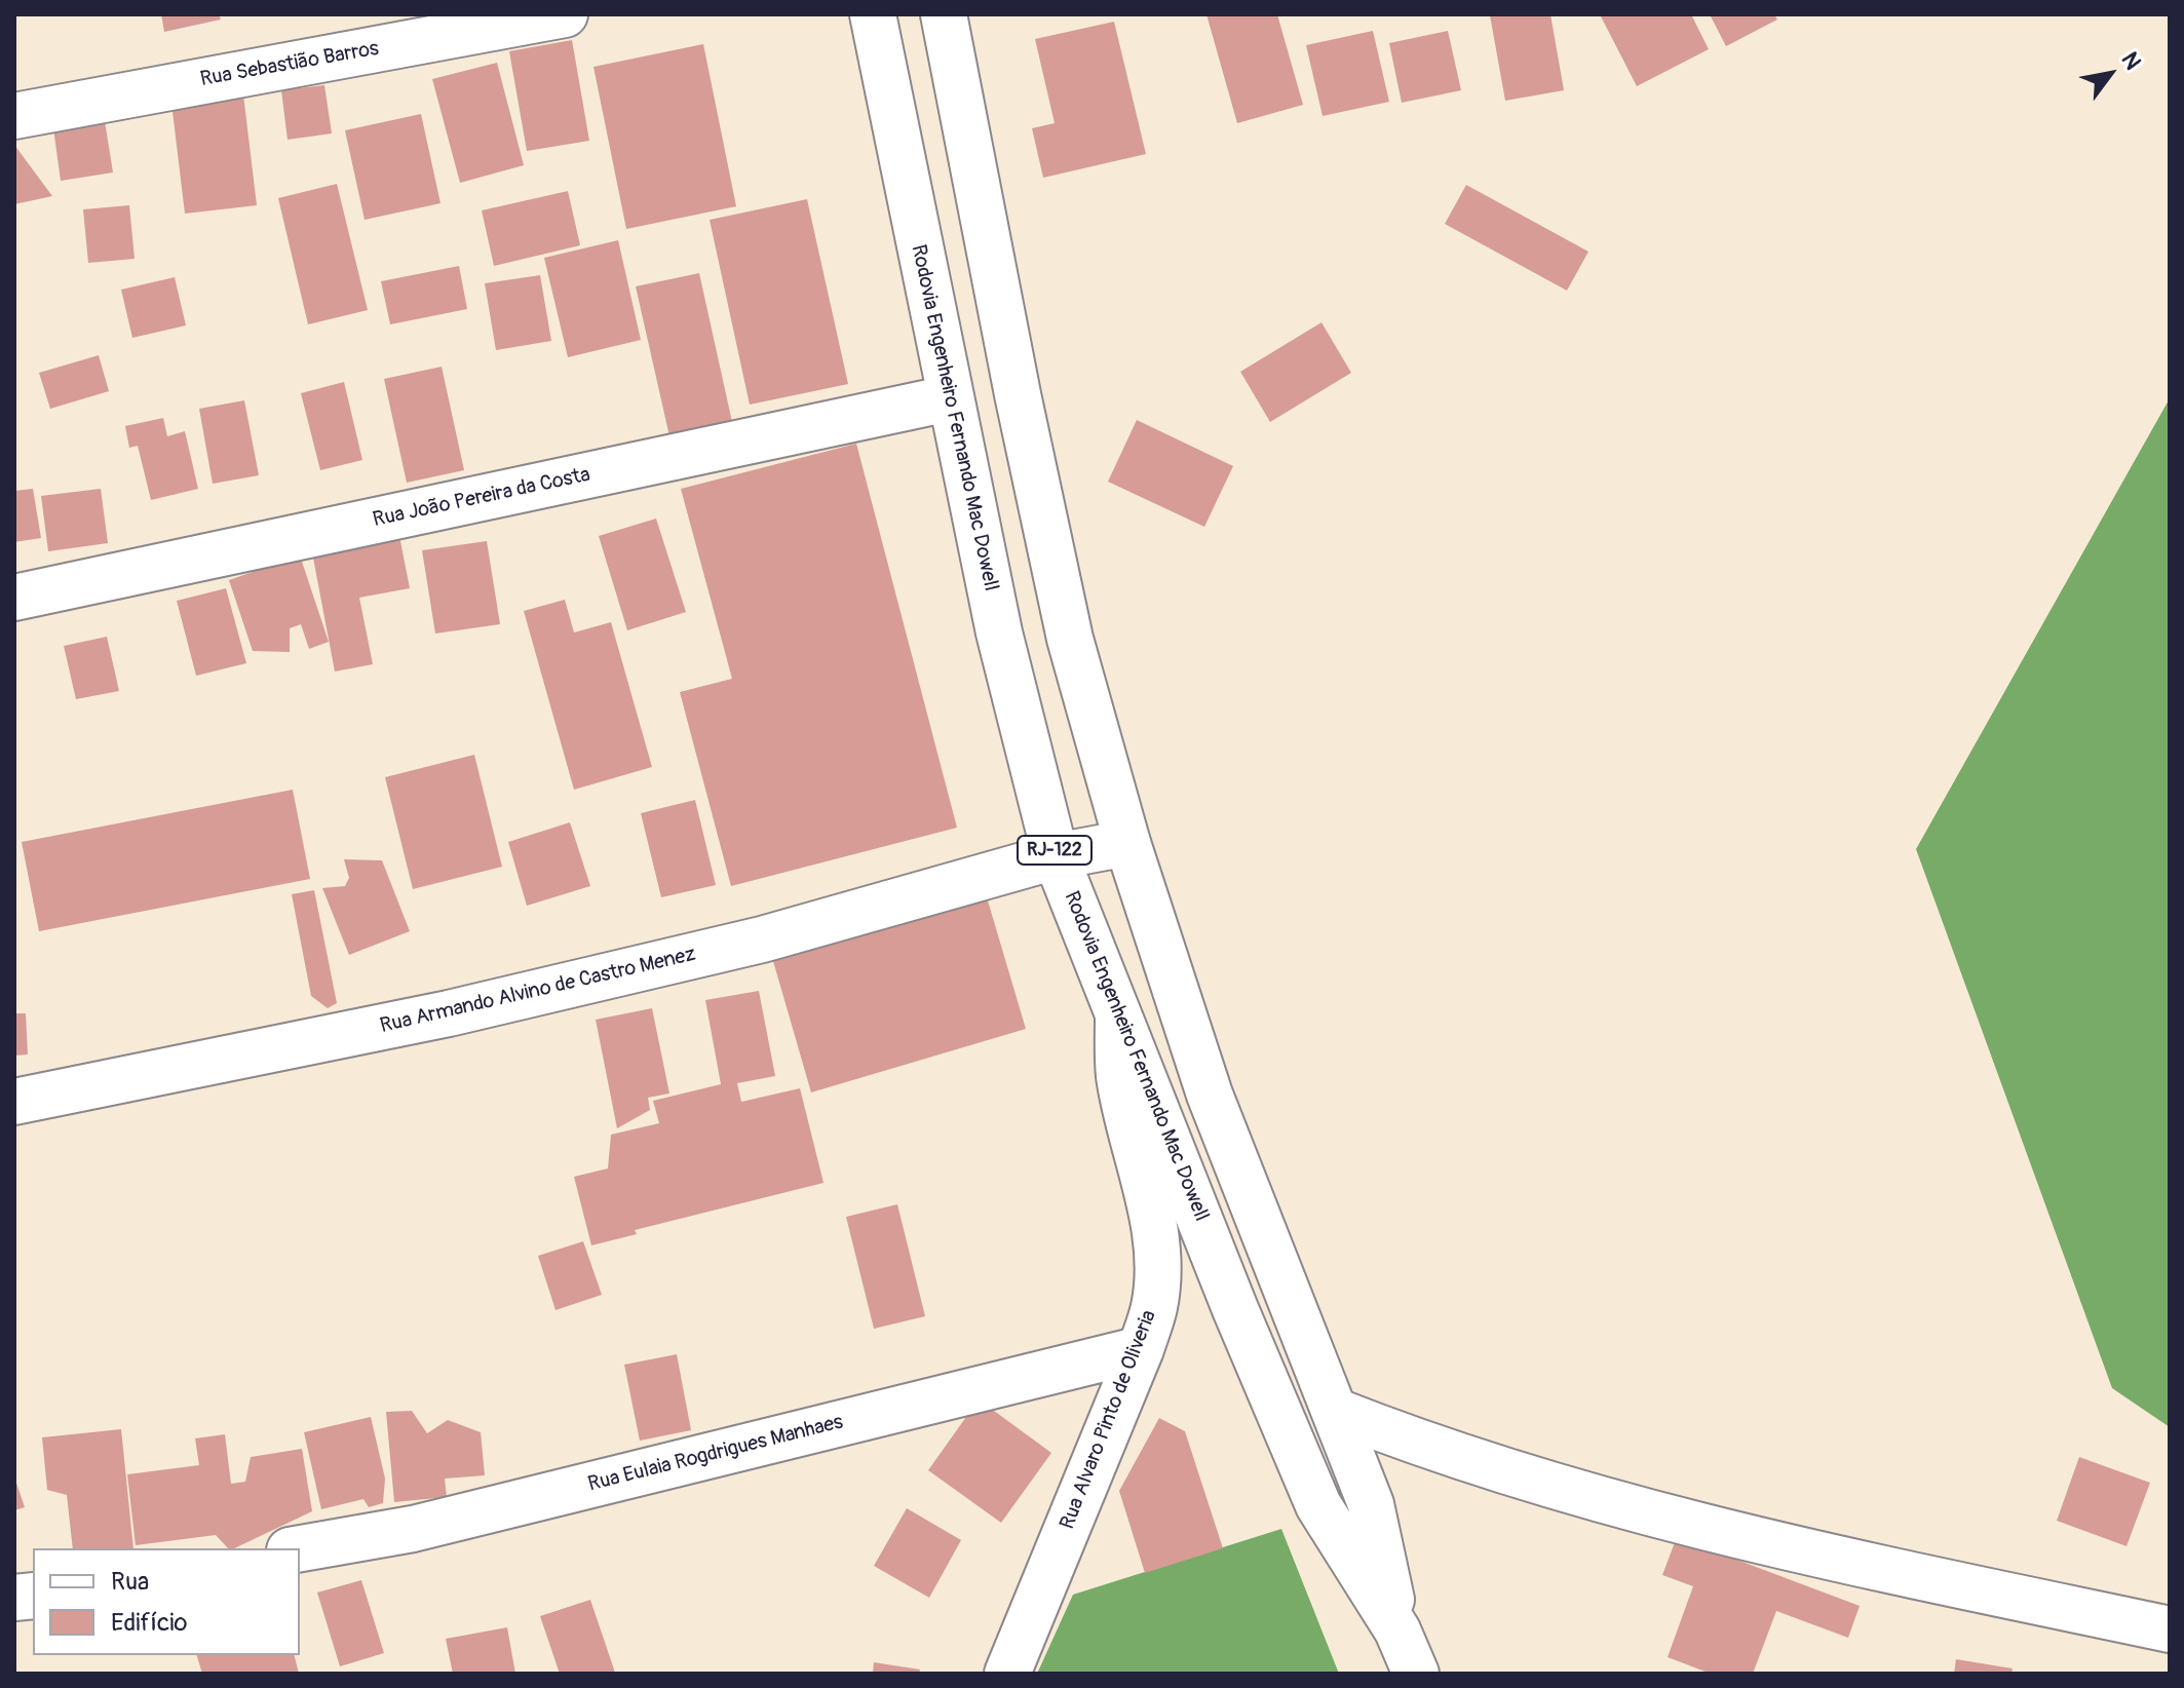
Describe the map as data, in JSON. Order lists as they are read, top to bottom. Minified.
{"streets":{"street":["Rua Sebastião Barros","Rodovia Engenheiro Fernando Mac Dowell","Rua João Pereira da Costa","RJ-122","Rua Armando Alvino de Castro Menez","Rua Alvaro Pinto de Oliveria","Rua Eulaia Rogdrigues Manhaes"]},"crossings":[["Rodovia Engenheiro Fernando Mac Dowell","Rua João Pereira da Costa"],["Rodovia Engenheiro Fernando Mac Dowell","Rua Armando Alvino de Castro Menez"],["Rodovia Engenheiro Fernando Mac Dowell","Rua Alvaro Pinto de Oliveria"],["Rua Alvaro Pinto de Oliveria","Rua Eulaia Rogdrigues Manhaes"]],"legend":["Rua","Edifício"],"north":"top right"}
